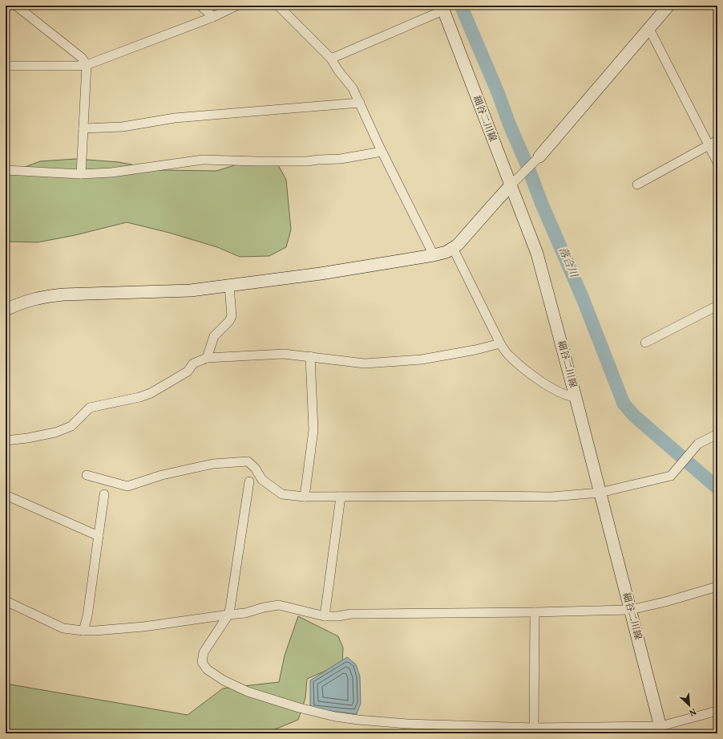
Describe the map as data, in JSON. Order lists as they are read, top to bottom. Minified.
{"streets":{"main road":["細谷二川線"]},"water":["落合川"],"north":"bottom right"}
